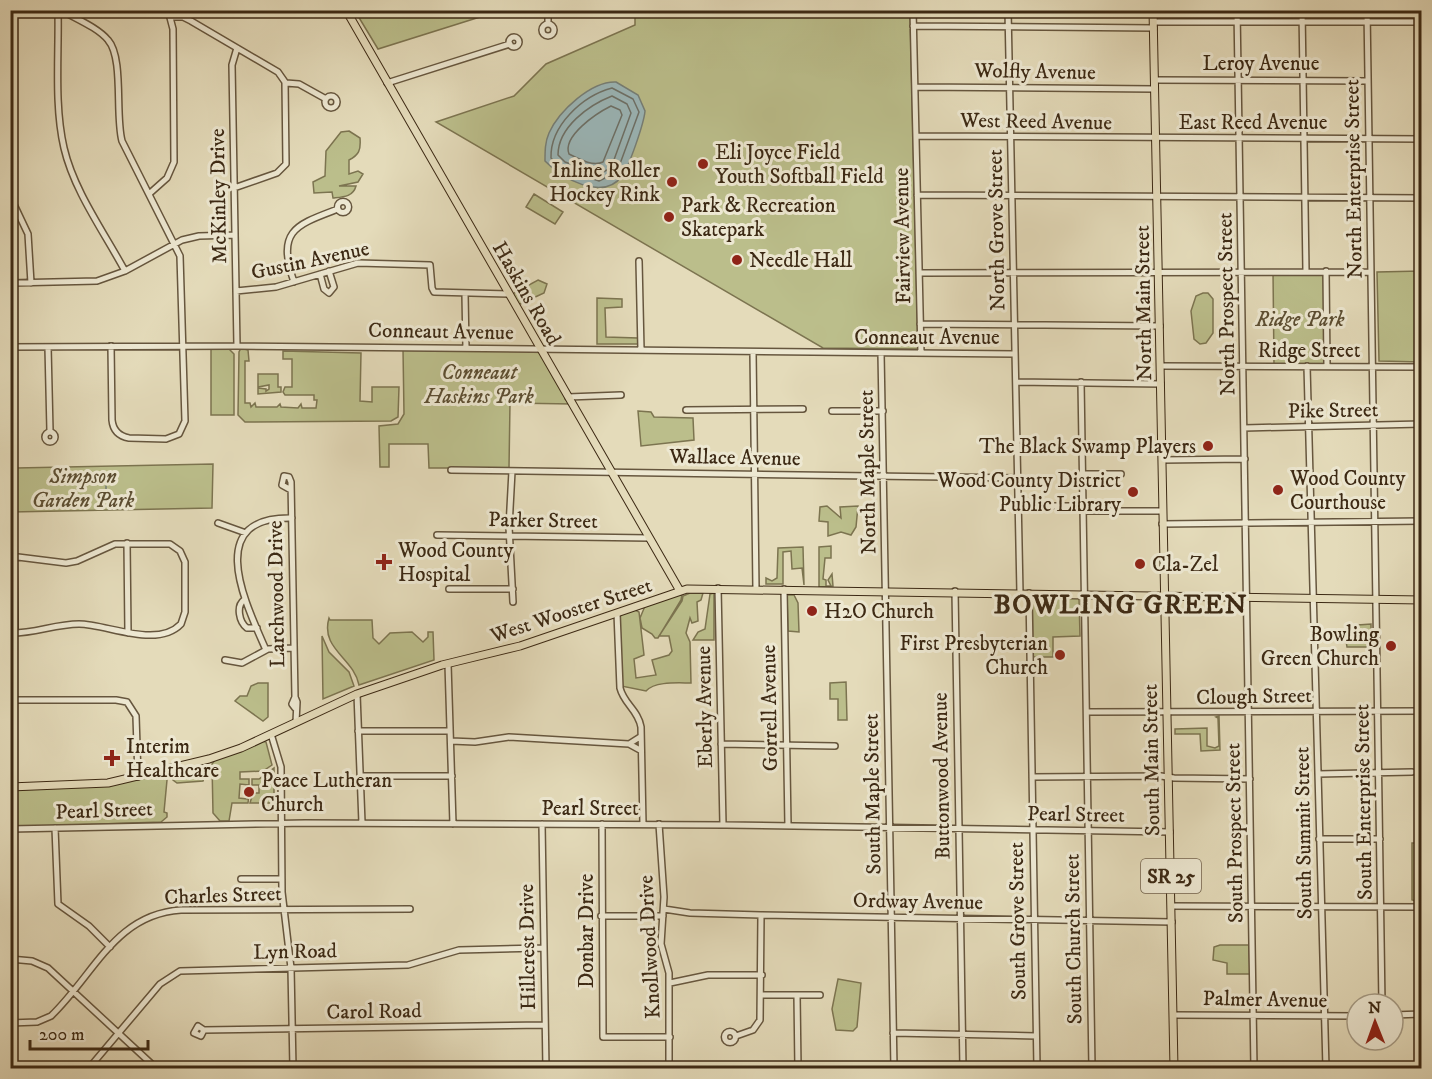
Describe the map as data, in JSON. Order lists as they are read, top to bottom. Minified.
{"streets":{"main road":["Haskins Road","North Main Street","West Wooster Street","South Main Street","SR 25"],"street":["Leroy Avenue","Wolfly Avenue","West Reed Avenue","East Reed Avenue","North Enterprise Street","McKinley Drive","North Grove Street","Fairview Avenue","Gustin Avenue","North Prospect Street","Conneaut Avenue","Ridge Street","Pike Street","Wallace Avenue","North Maple Street","Parker Street","Larchwood Drive","Clough Street","Eberly Avenue","Gorrell Avenue","Buttonwood Avenue","South Maple Street","South Enterprise Street","Pearl Street","South Prospect Street","South Summit Street","Charles Street","Ordway Avenue","South Grove Street","Donbar Drive","South Church Street","Hillcrest Drive","Knollwood Drive","Lyn Road","Palmer Avenue","Carol Road"]},"crossings":[["Leroy Avenue","North Enterprise Street"],["Leroy Avenue","North Main Street"],["Leroy Avenue","North Prospect Street"],["Wolfly Avenue","North Grove Street"],["Wolfly Avenue","Fairview Avenue"],["Wolfly Avenue","North Main Street"],["West Reed Avenue","East Reed Avenue"],["West Reed Avenue","North Grove Street"],["West Reed Avenue","Fairview Avenue"],["West Reed Avenue","North Main Street"],["East Reed Avenue","North Enterprise Street"],["East Reed Avenue","North Main Street"],["East Reed Avenue","North Prospect Street"],["North Enterprise Street","Ridge Street"],["North Enterprise Street","Pike Street"],["North Enterprise Street","West Wooster Street"],["North Enterprise Street","South Enterprise Street"],["McKinley Drive","Gustin Avenue"],["McKinley Drive","Conneaut Avenue"],["North Grove Street","Conneaut Avenue"],["North Grove Street","Wallace Avenue"],["North Grove Street","West Wooster Street"],["Fairview Avenue","Conneaut Avenue"],["Gustin Avenue","Haskins Road"],["Haskins Road","Conneaut Avenue"],["Haskins Road","Wallace Avenue"],["Haskins Road","Parker Street"],["Haskins Road","West Wooster Street"],["North Main Street","Ridge Street"],["North Main Street","West Wooster Street"],["North Main Street","South Main Street"],["North Prospect Street","Ridge Street"],["North Prospect Street","Pike Street"],["North Prospect Street","West Wooster Street"],["North Prospect Street","South Prospect Street"],["Conneaut Avenue","North Maple Street"],["Ridge Street","South Summit Street"],["Pike Street","South Summit Street"],["Wallace Avenue","North Maple Street"],["North Maple Street","West Wooster Street"],["North Maple Street","South Maple Street"],["Larchwood Drive","West Wooster Street"],["West Wooster Street","Eberly Avenue"],["West Wooster Street","Gorrell Avenue"],["West Wooster Street","South Main Street"],["West Wooster Street","Buttonwood Avenue"],["West Wooster Street","South Maple Street"],["West Wooster Street","South Enterprise Street"],["West Wooster Street","South Prospect Street"],["West Wooster Street","South Summit Street"],["West Wooster Street","South Grove Street"],["West Wooster Street","South Church Street"],["Clough Street","South Main Street"],["Clough Street","South Enterprise Street"],["Clough Street","South Prospect Street"],["Clough Street","South Summit Street"],["Clough Street","South Church Street"],["Eberly Avenue","Pearl Street"],["Gorrell Avenue","Pearl Street"],["South Main Street","Pearl Street"],["South Main Street","Ordway Avenue"],["South Main Street","Palmer Avenue"],["Buttonwood Avenue","Pearl Street"],["Buttonwood Avenue","Ordway Avenue"],["South Maple Street","Pearl Street"],["South Maple Street","Ordway Avenue"],["Pearl Street","South Grove Street"],["Pearl Street","Donbar Drive"],["Pearl Street","South Church Street"],["Pearl Street","Hillcrest Drive"],["Pearl Street","Knollwood Drive"],["South Prospect Street","Palmer Avenue"],["South Summit Street","Palmer Avenue"],["Ordway Avenue","South Grove Street"],["Ordway Avenue","Donbar Drive"],["Ordway Avenue","South Church Street"],["Ordway Avenue","Knollwood Drive"],["Donbar Drive","Knollwood Drive"],["Hillcrest Drive","Lyn Road"],["Hillcrest Drive","Carol Road"]],"districts":["BOWLING GREEN"],"parks":["Ridge Park","Conneaut Haskins Park","Simpson Garden Park"],"places":{"other":["Eli Joyce Field Youth Softball Field","Inline Roller Hockey Rink","Park & Recreation Skatepark","Needle Hall","The Black Swamp Players","Wood County Courthouse","Wood County District Public Library","Cla-Zel","H2O Church","Bowling Green Church","First Presbyterian Church","Peace Lutheran Church"],"health":["Wood County Hospital","Interim Healthcare"]},"scale_bar":"200 m","north":"top"}
